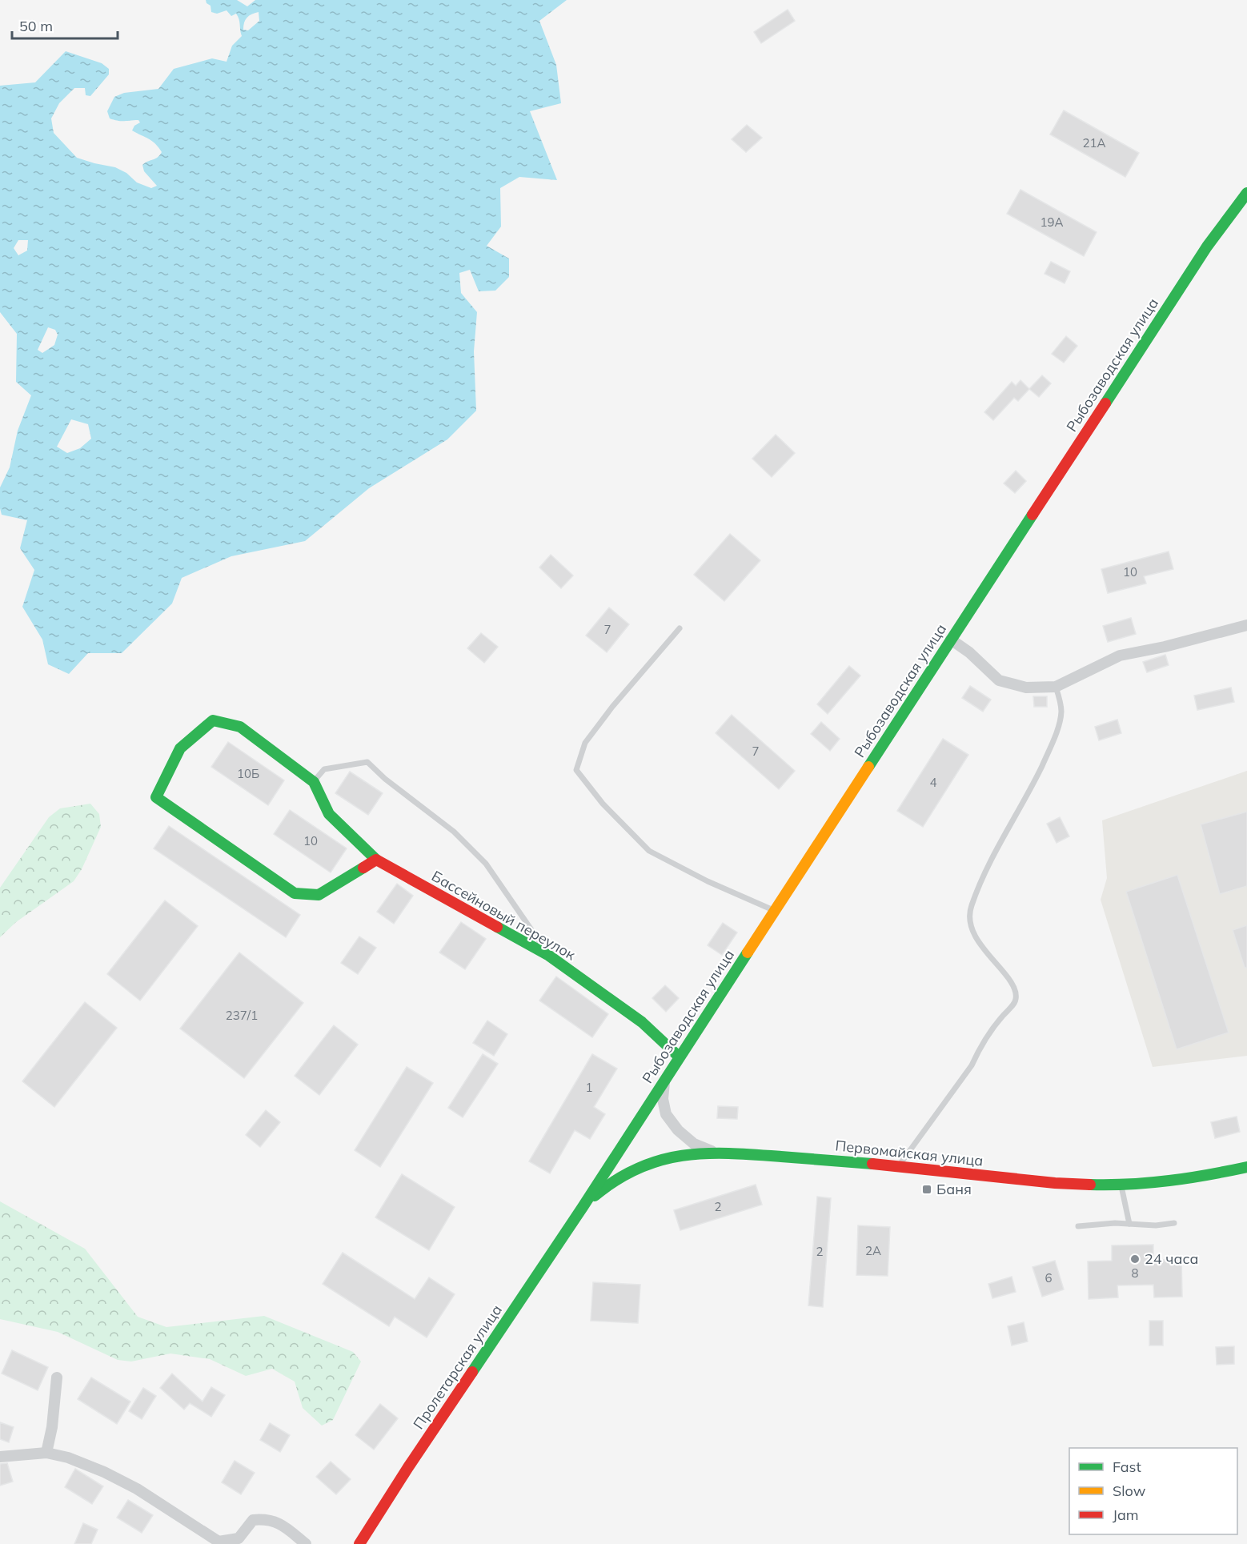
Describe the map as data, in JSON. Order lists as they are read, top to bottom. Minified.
{"streets":{"street":["Рыбозаводская улица","Бассейновый переулок","Первомайская улица","Пролетарская улица"]},"crossings":[["Рыбозаводская улица","Бассейновый переулок"],["Рыбозаводская улица","Первомайская улица"],["Рыбозаводская улица","Пролетарская улица"],["Первомайская улица","Пролетарская улица"]],"places":{"transit":["Баня"],"other":["24 часа"]},"house_numbers":["21А","19А","10","7","7","10Б","4","10","237/1","1","2","2А","2","8","6"],"legend":["Fast","Slow","Jam"],"scale_bar":"50 m"}
